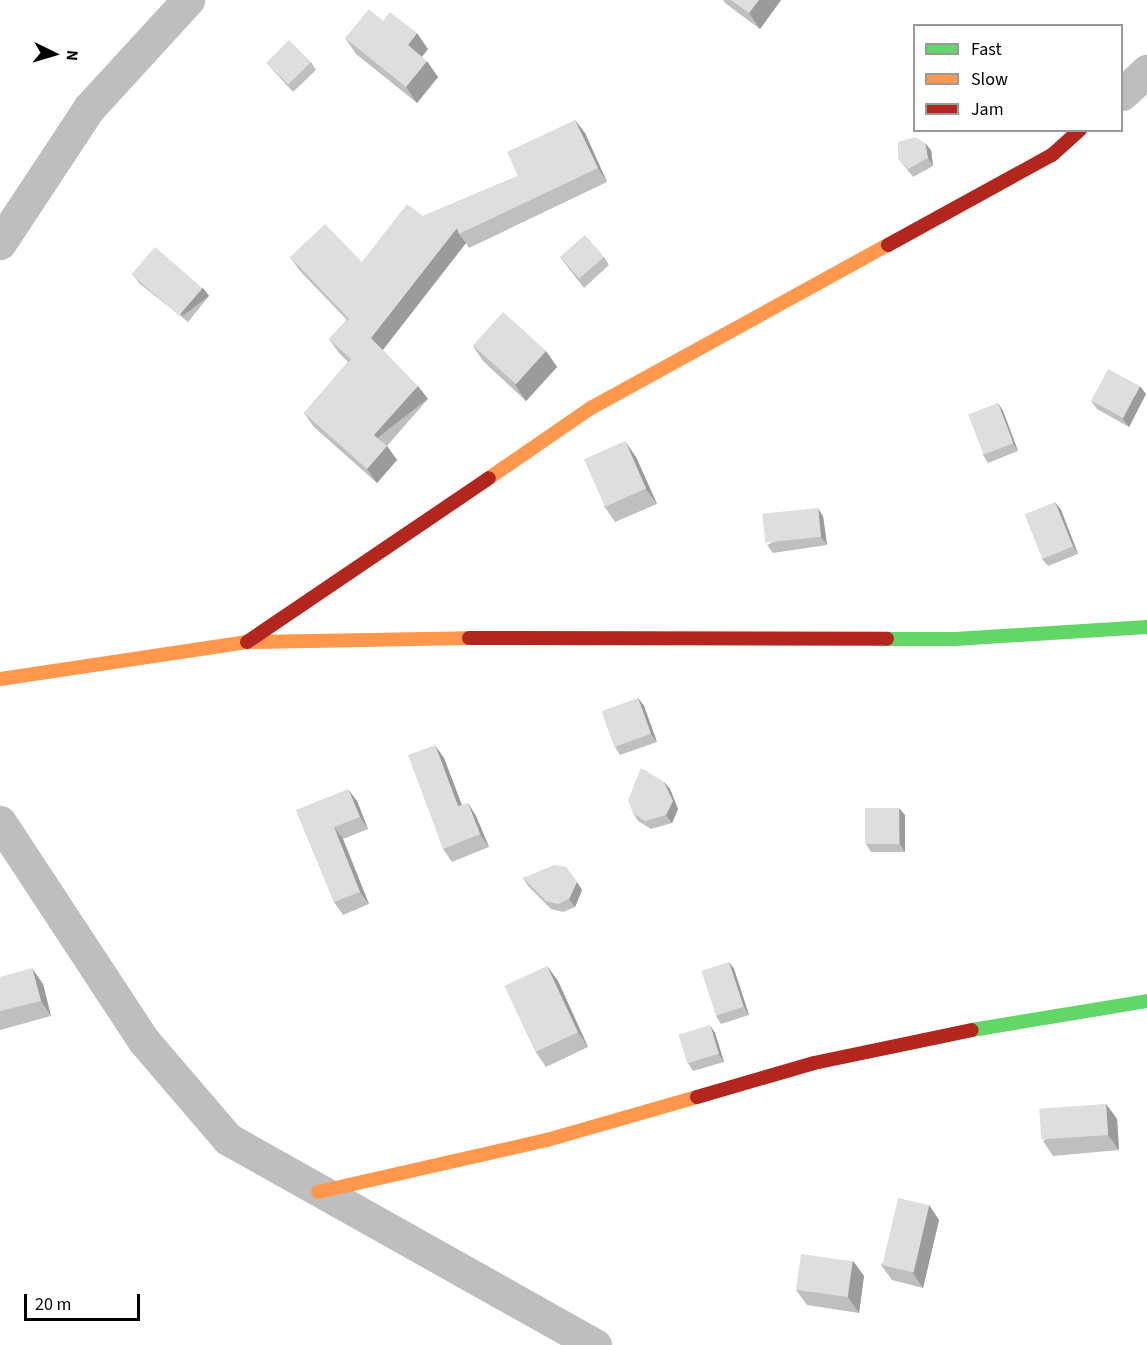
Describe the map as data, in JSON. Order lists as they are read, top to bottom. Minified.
{"legend":["Fast","Slow","Jam"],"scale_bar":"20 m","north":"right"}
